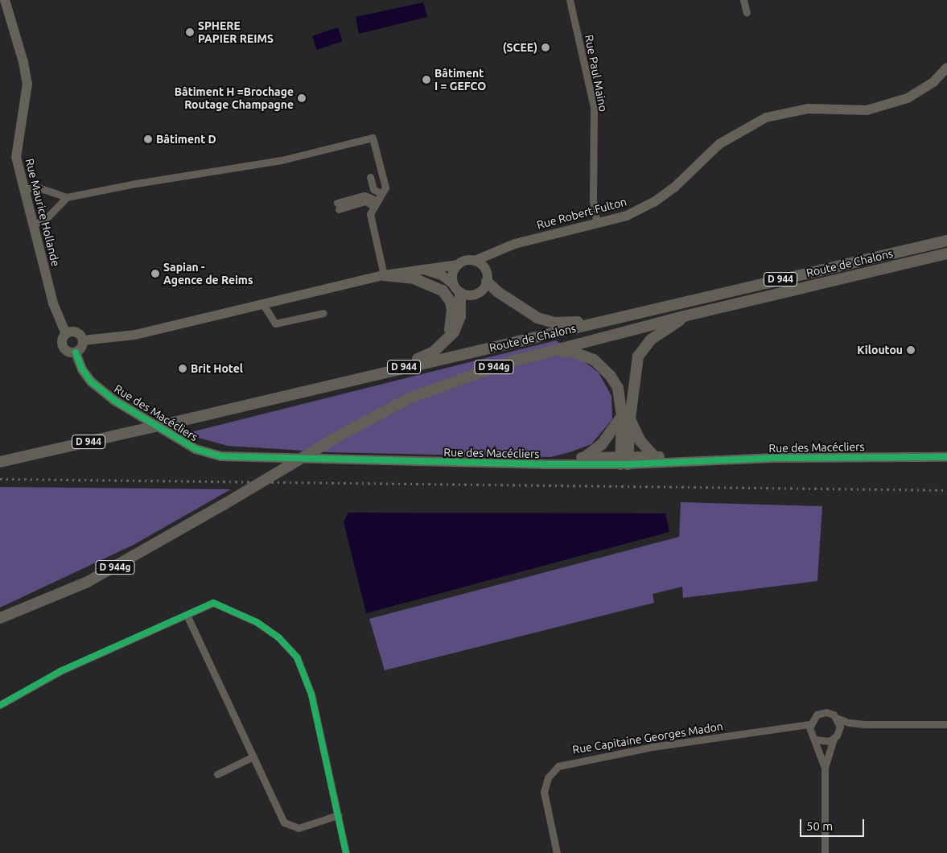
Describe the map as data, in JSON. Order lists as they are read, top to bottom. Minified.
{"streets":{"main road":["Route de Chalons","D 944","D 944g"],"street":["Rue Paul Maino","Rue Maurice Hollande","Rue Robert Fulton","Rue des Macécliers","Rue Capitaine Georges Madon"]},"crossings":[["Rue Paul Maino","Rue Robert Fulton"],["Rue Maurice Hollande","Rue des Macécliers"]],"places":["SPHERE PAPIER REIMS","(SCEE)","Bâtiment I = GEFCO","Bâtiment H =Brochage Routage Champagne","Bâtiment D","Sapian - Agence de Reims","Kiloutou","Brit Hotel"],"scale_bar":"50 m"}
